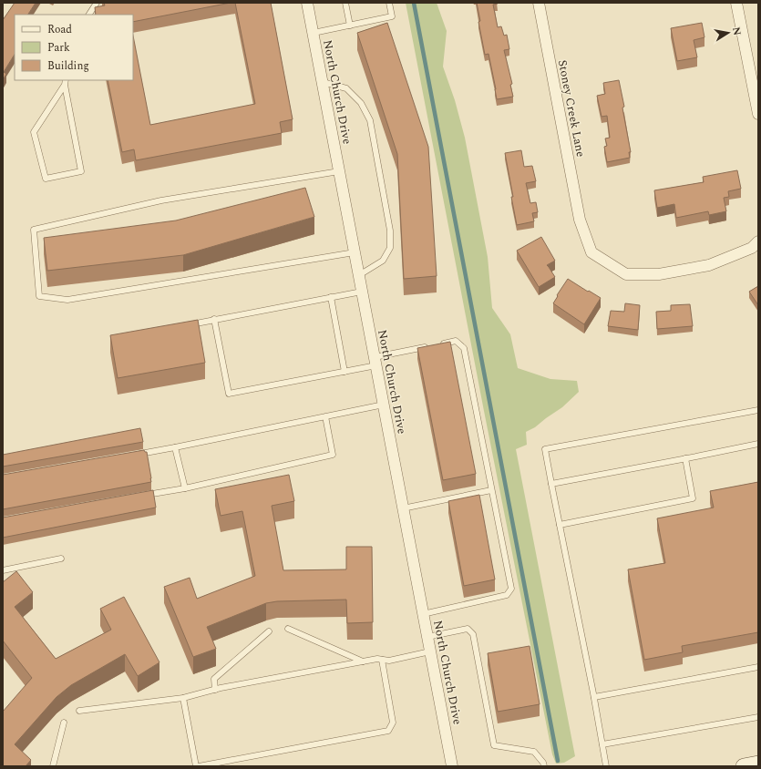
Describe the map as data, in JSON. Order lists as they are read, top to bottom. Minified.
{"streets":{"street":["North Church Drive","Stoney Creek Lane"]},"legend":["Road","Park","Building"],"north":"right"}
